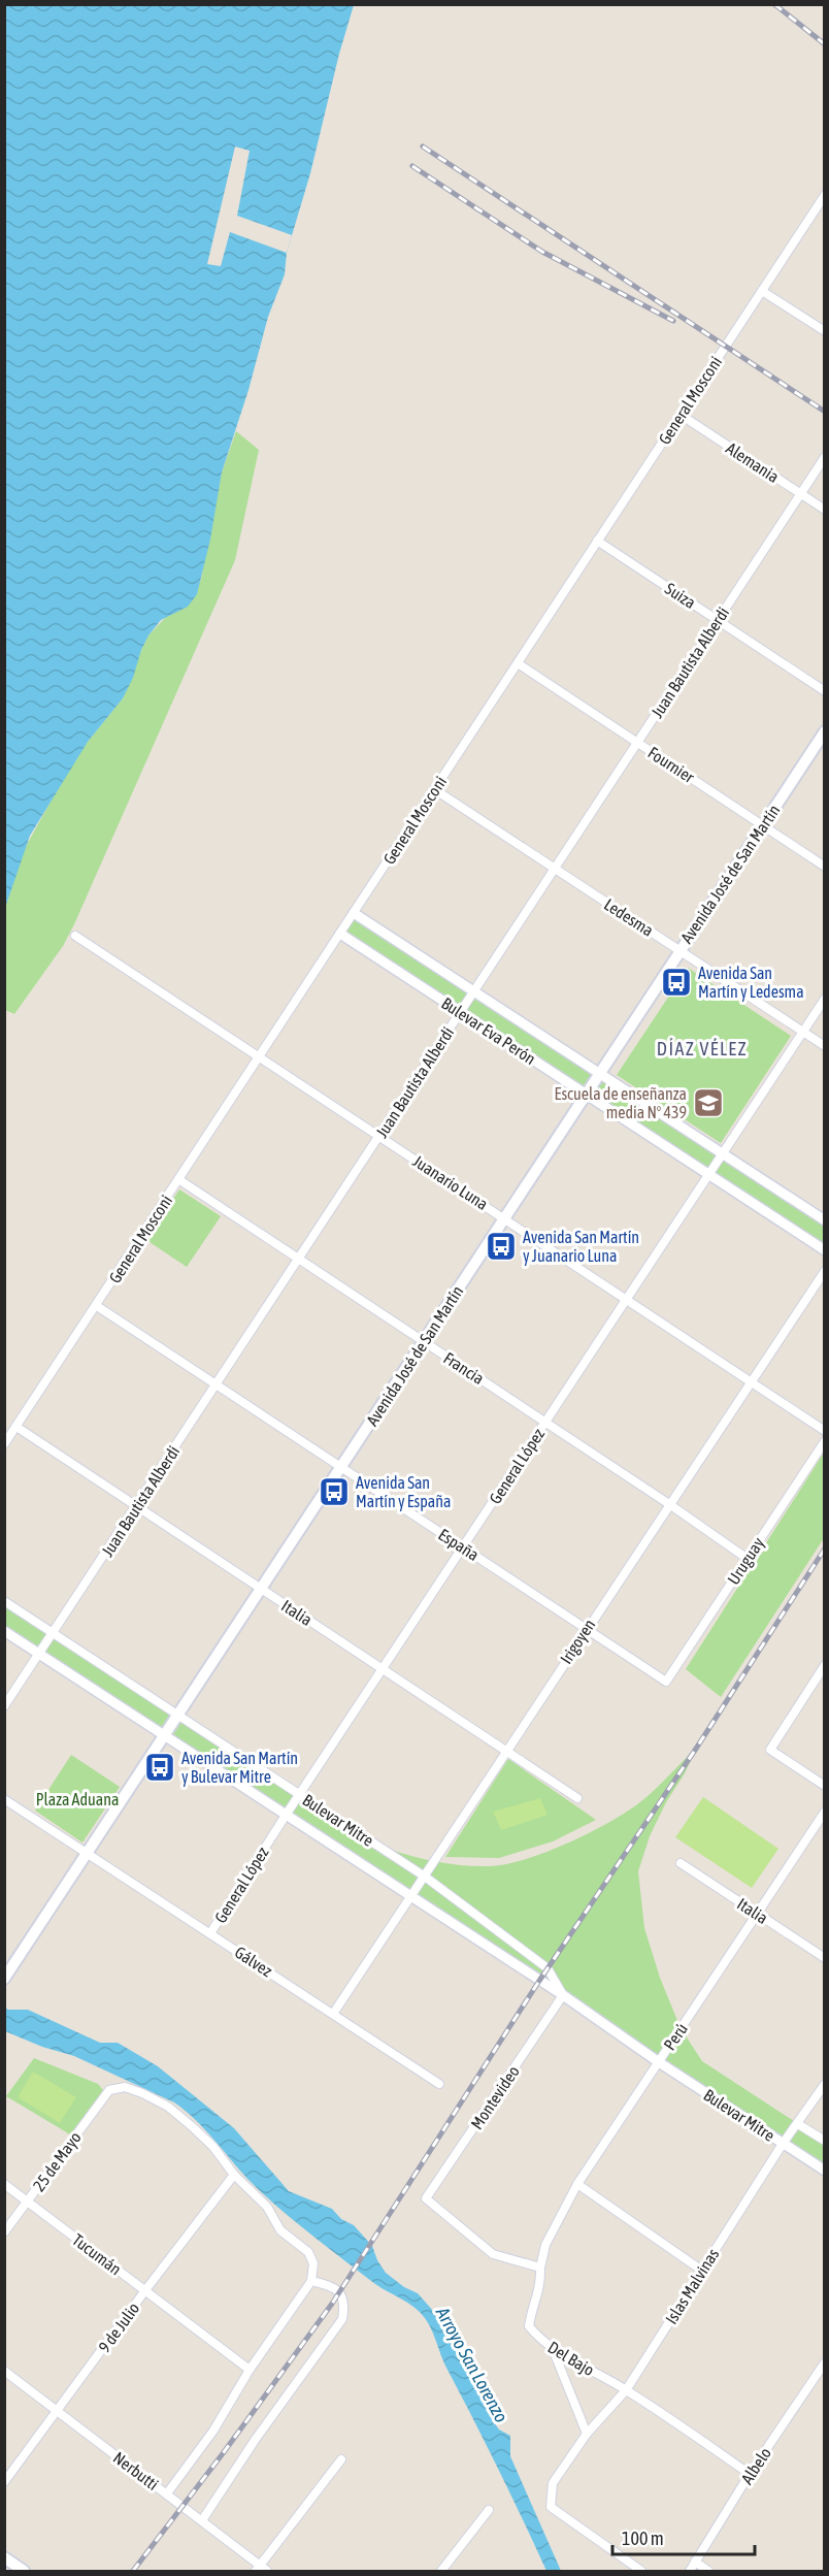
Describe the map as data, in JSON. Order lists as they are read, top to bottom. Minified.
{"streets":{"main road":["Avenida José de San Martín"],"street":["General Mosconi","Alemania","Suiza","Juan Bautista Alberdi","Fournier","Ledesma","Bulevar Eva Perón","Juanario Luna","Francia","General López","España","Uruguay","Italia","Irigoyen","Bulevar Mitre","Gálvez","Perú","Montevideo","25 de Mayo","Tucumán","Islas Malvinas","9 de Julio","Del Bajo","Albelo","Nerbutti"]},"crossings":[["General Mosconi","Alemania"],["General Mosconi","Suiza"],["General Mosconi","Fournier"],["General Mosconi","Ledesma"],["General Mosconi","Bulevar Eva Perón"],["General Mosconi","Juanario Luna"],["General Mosconi","Francia"],["General Mosconi","España"],["General Mosconi","Italia"],["Alemania","Juan Bautista Alberdi"],["Suiza","Juan Bautista Alberdi"],["Juan Bautista Alberdi","Fournier"],["Juan Bautista Alberdi","Ledesma"],["Juan Bautista Alberdi","Bulevar Eva Perón"],["Juan Bautista Alberdi","Juanario Luna"],["Juan Bautista Alberdi","Francia"],["Juan Bautista Alberdi","España"],["Juan Bautista Alberdi","Italia"],["Juan Bautista Alberdi","Bulevar Mitre"],["Fournier","Avenida José de San Martín"],["Avenida José de San Martín","Ledesma"],["Avenida José de San Martín","Bulevar Eva Perón"],["Avenida José de San Martín","Juanario Luna"],["Avenida José de San Martín","Francia"],["Avenida José de San Martín","España"],["Avenida José de San Martín","Italia"],["Avenida José de San Martín","Bulevar Mitre"],["Avenida José de San Martín","Gálvez"],["Ledesma","General López"],["Bulevar Eva Perón","General López"],["Juanario Luna","General López"],["Juanario Luna","Irigoyen"],["Francia","General López"],["Francia","Uruguay"],["Francia","Irigoyen"],["General López","España"],["General López","Italia"],["General López","Bulevar Mitre"],["General López","Gálvez"],["España","Uruguay"],["España","Irigoyen"],["Italia","Irigoyen"],["Italia","Perú"],["Irigoyen","Bulevar Mitre"],["Irigoyen","Gálvez"],["Bulevar Mitre","Perú"],["Bulevar Mitre","Montevideo"],["Bulevar Mitre","Islas Malvinas"],["Perú","Montevideo"],["Perú","Del Bajo"],["Montevideo","Del Bajo"],["25 de Mayo","Tucumán"],["25 de Mayo","9 de Julio"],["Tucumán","9 de Julio"],["Islas Malvinas","Del Bajo"],["9 de Julio","Nerbutti"],["Del Bajo","Albelo"]],"districts":["DÍAZ VÉLEZ"],"water":["Arroyo San Lorenzo"],"parks":["Plaza Aduana"],"places":{"bus stop":["Avenida San Martín y Ledesma","Avenida San Martín y Juanario Luna","Avenida San Martín y España","Avenida San Martín y Bulevar Mitre"],"school or university":["Escuela de enseñanza media N° 439"]},"scale_bar":"100 m"}
